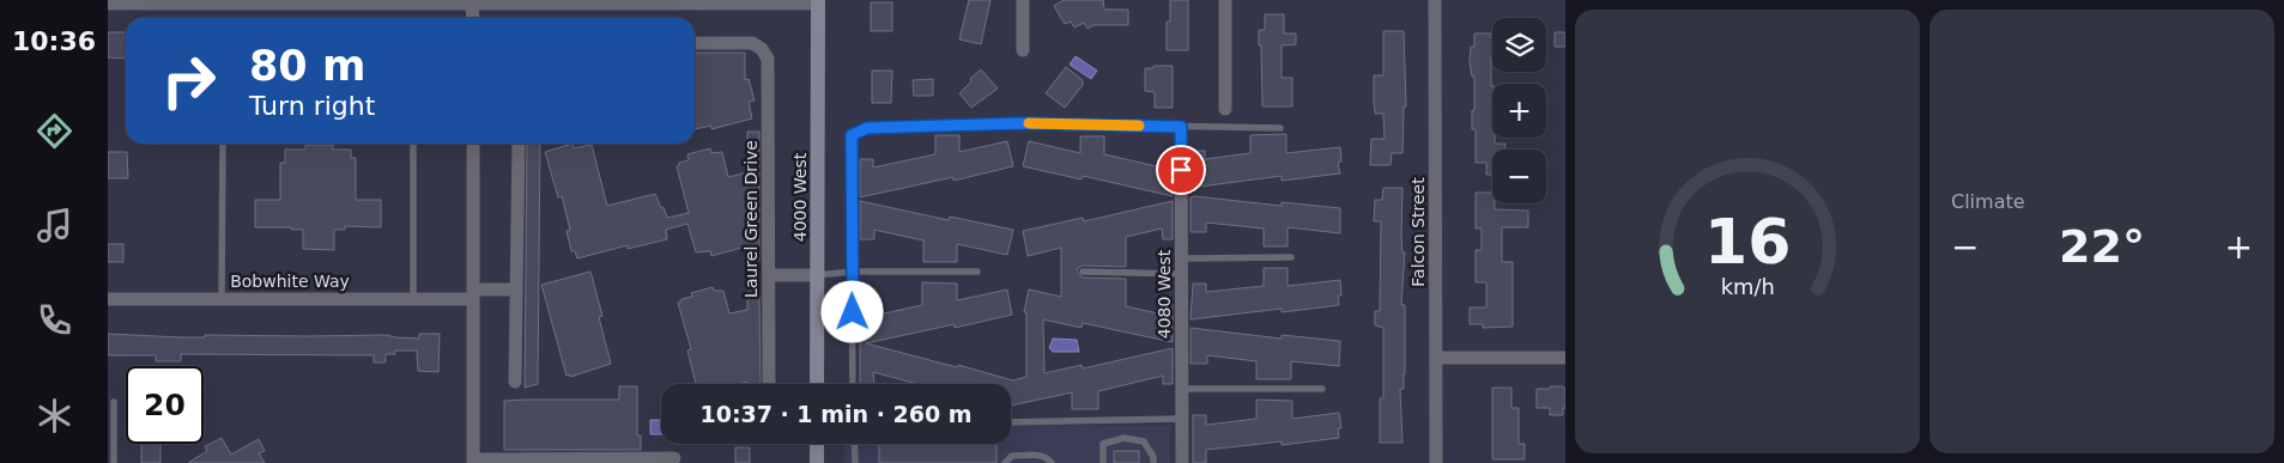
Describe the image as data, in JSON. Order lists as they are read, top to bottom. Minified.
{"streets":{"street":["4000 West","Laurel Green Drive","Falcon Street","Bobwhite Way","4080 West"]},"page":{"tabs":"10:36","tile":"Climate","map_buttons":["+","−"],"turn":["80 m","Turn right"],"heat":["−","22°","+"],"limit":"20","trip":"10:37 · 1 min · 260 m","gauge":["16","km/h"]}}
